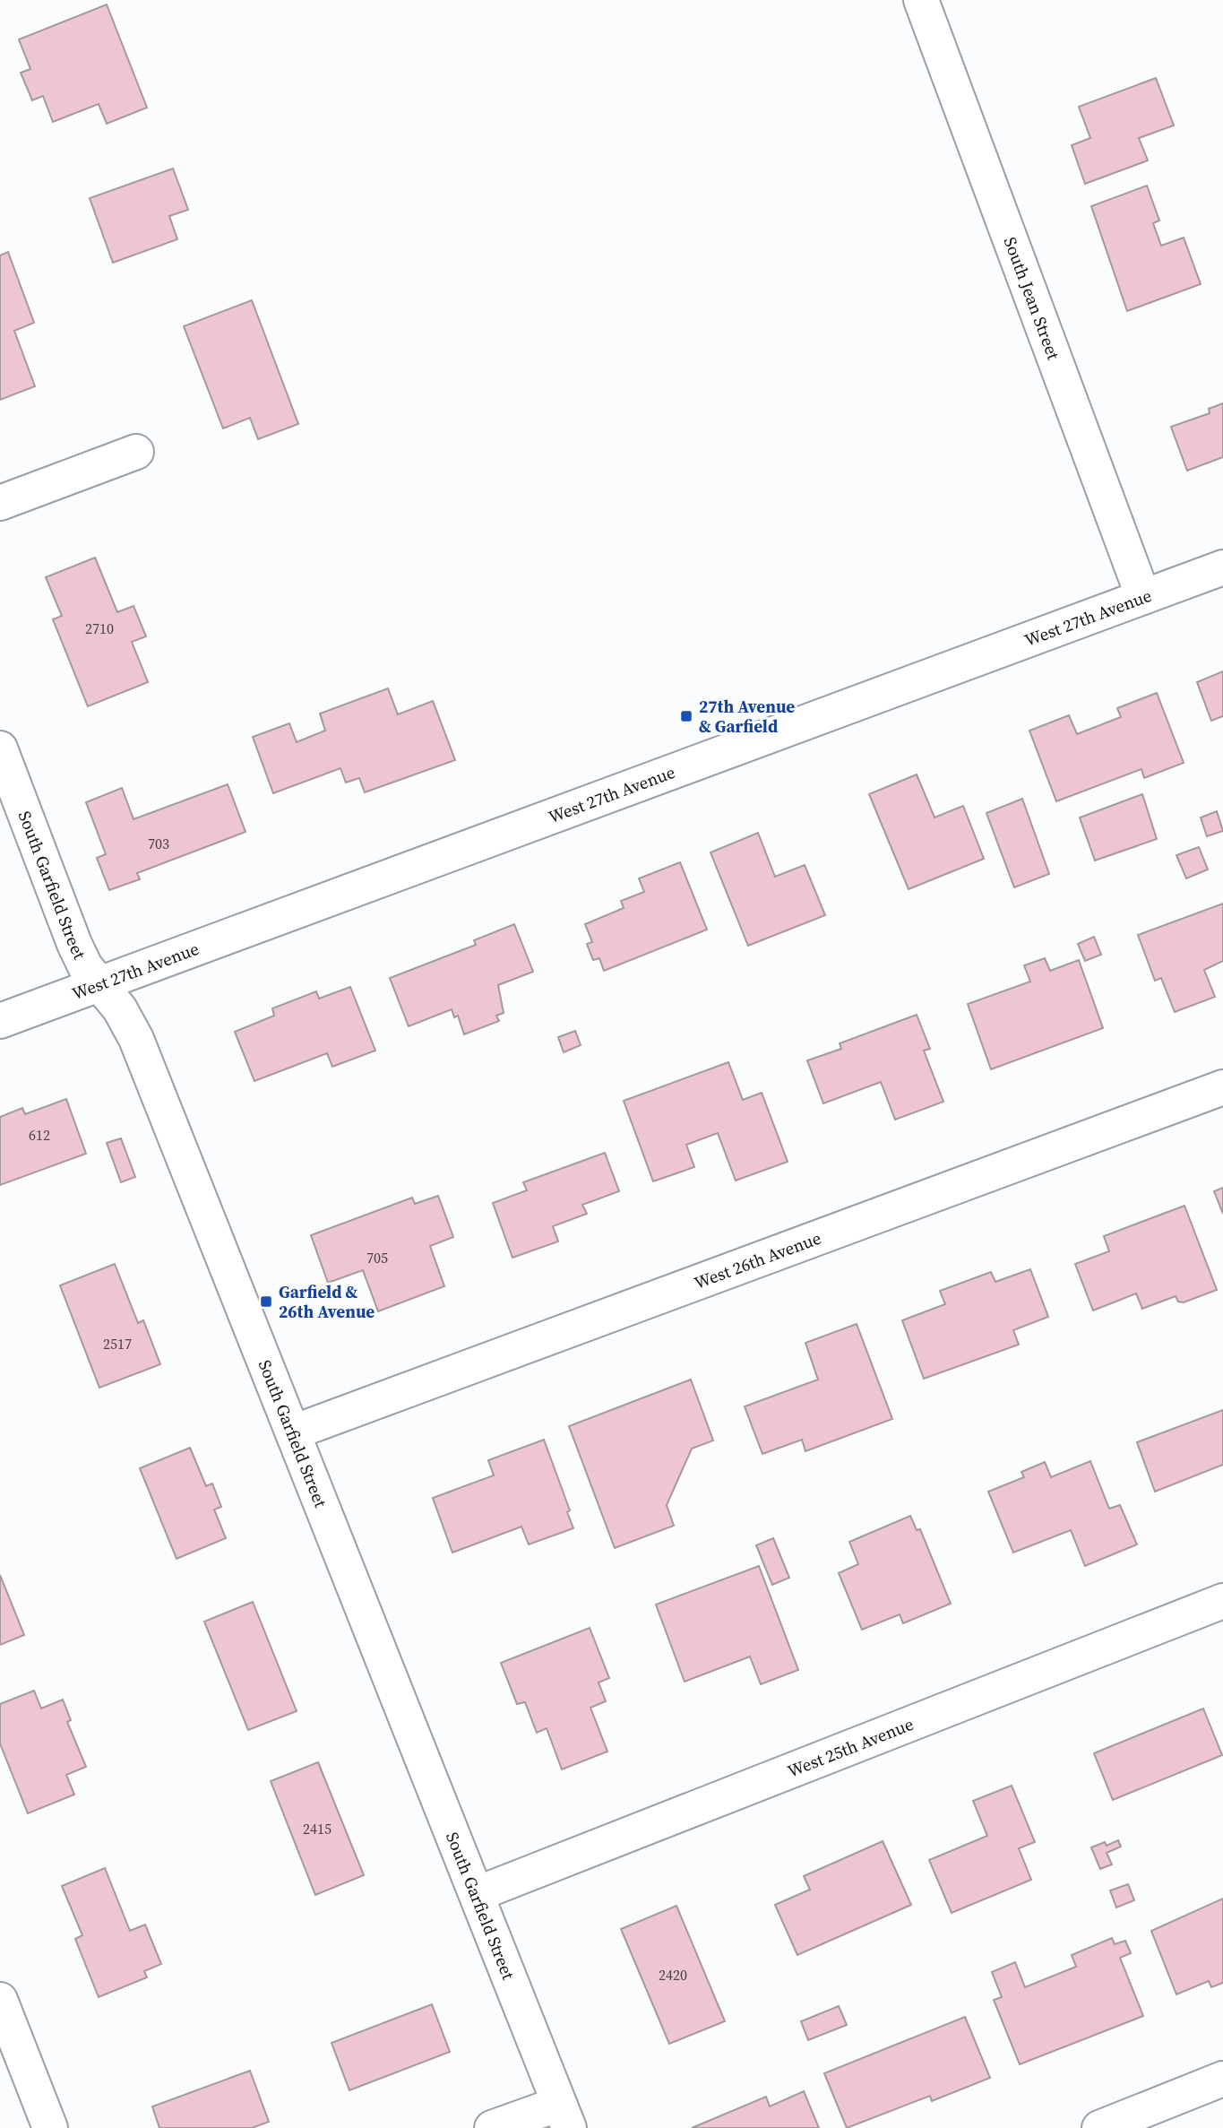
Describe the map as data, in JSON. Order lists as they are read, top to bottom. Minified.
{"streets":{"street":["South Jean Street","West 27th Avenue","South Garfield Street","West 26th Avenue","West 25th Avenue"]},"crossings":[["South Jean Street","West 27th Avenue"],["West 27th Avenue","South Garfield Street"],["South Garfield Street","West 26th Avenue"],["South Garfield Street","West 25th Avenue"]],"places":{"transit":["27th Avenue & Garfield","Garfield & 26th Avenue"]},"house_numbers":["2710","703","612","705","2517","2415","2420"]}
